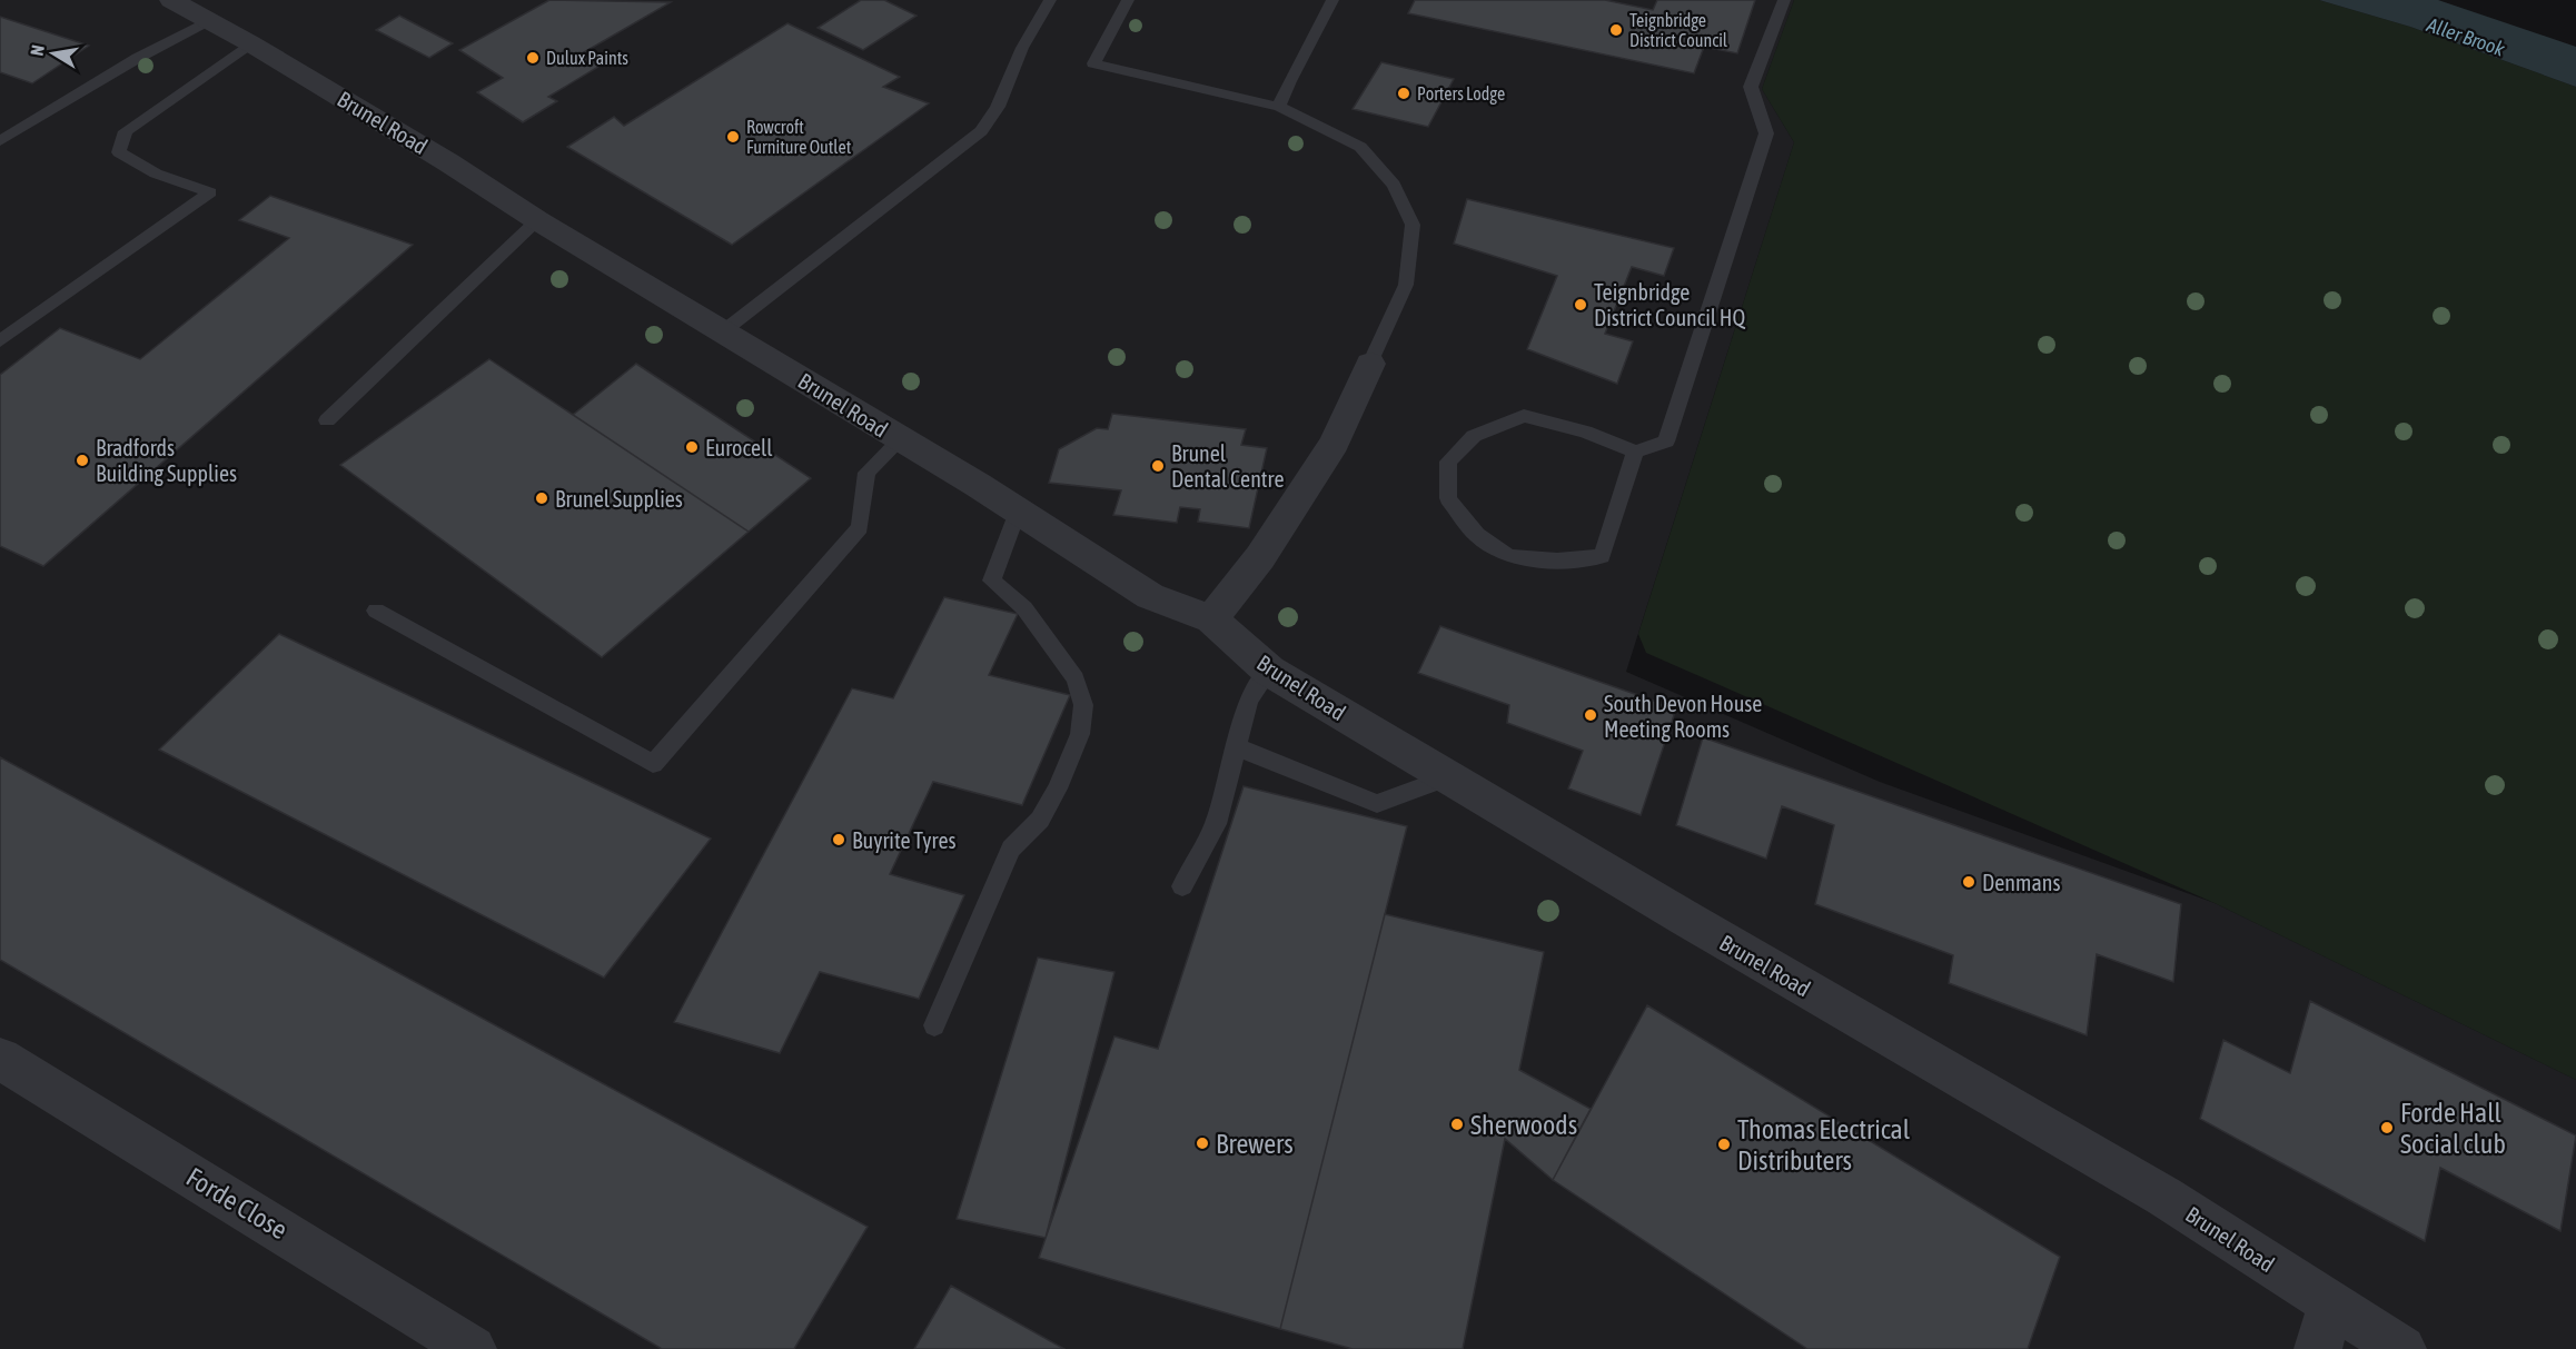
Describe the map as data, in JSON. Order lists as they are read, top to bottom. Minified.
{"streets":{"street":["Brunel Road","Forde Close"]},"water":["Aller Brook"],"places":["Teignbridge District Council","Dulux Paints","Porters Lodge","Rowcroft Furniture Outlet","Teignbridge District Council HQ","Eurocell","Bradfords Building Supplies","Brunel Dental Centre","Brunel Supplies","South Devon House Meeting Rooms","Buyrite Tyres","Denmans","Sherwoods","Forde Hall Social club","Brewers","Thomas Electrical Distributers"],"north":"left"}
